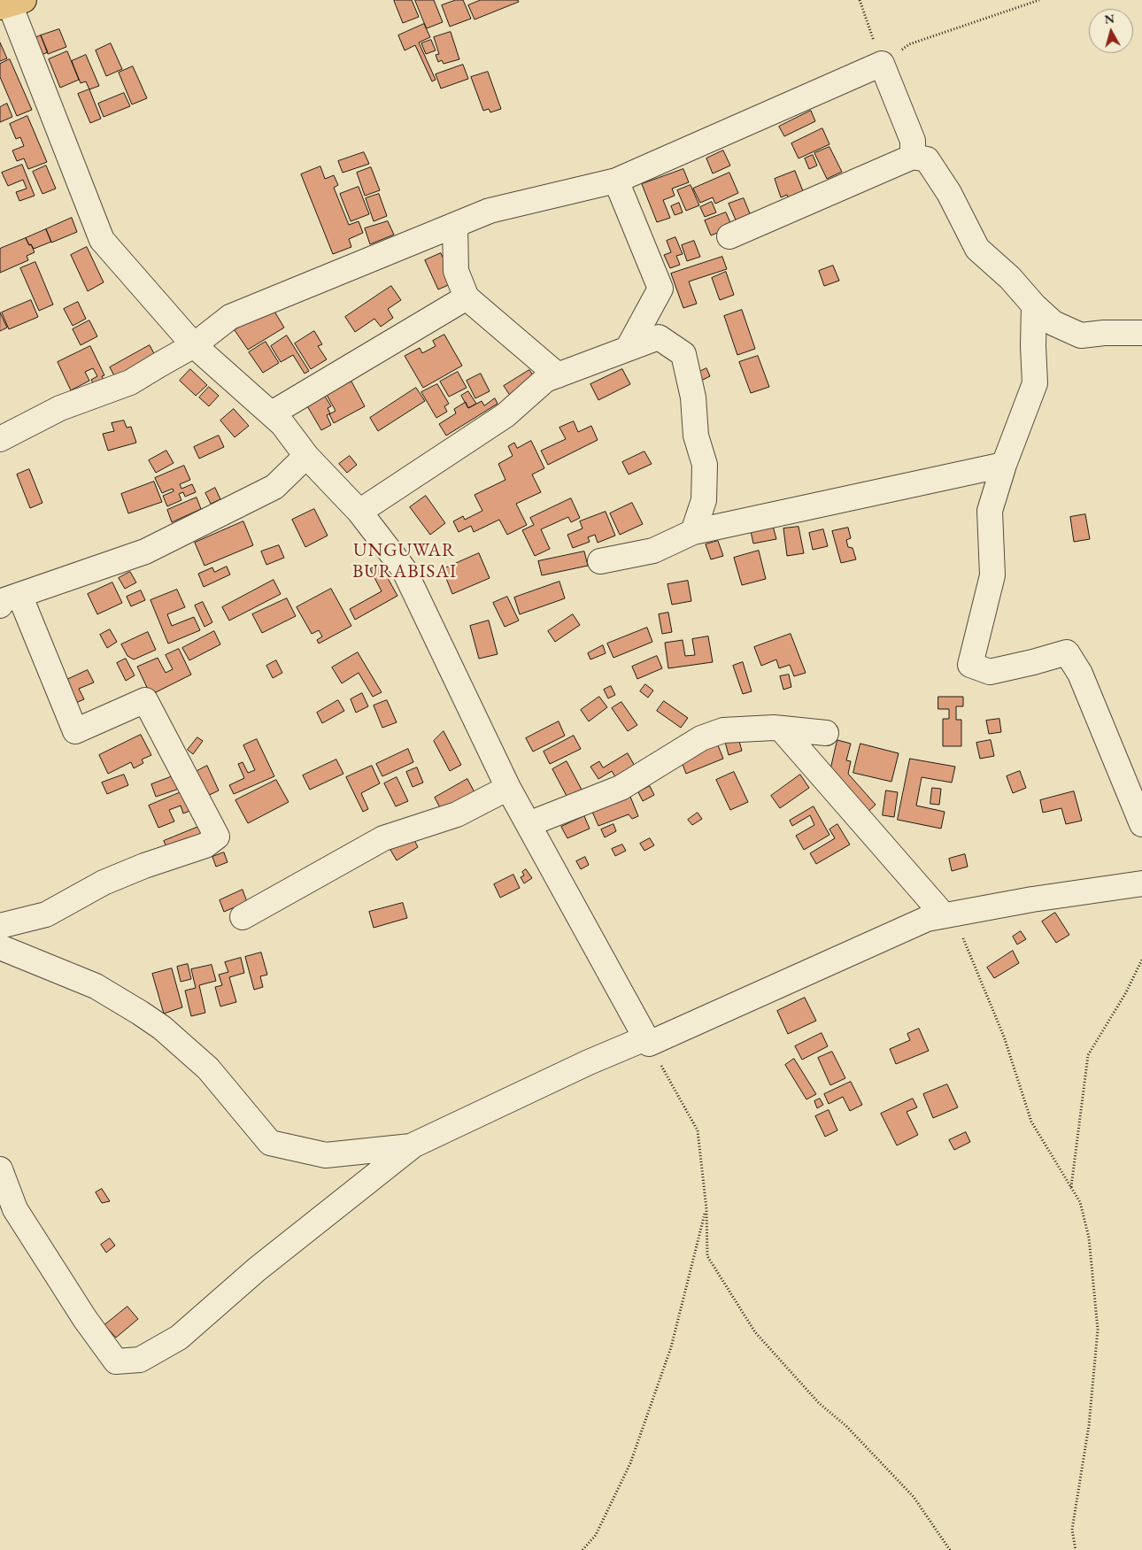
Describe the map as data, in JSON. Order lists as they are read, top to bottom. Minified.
{"districts":["UNGUWAR BURABISAI"],"north":"top"}
